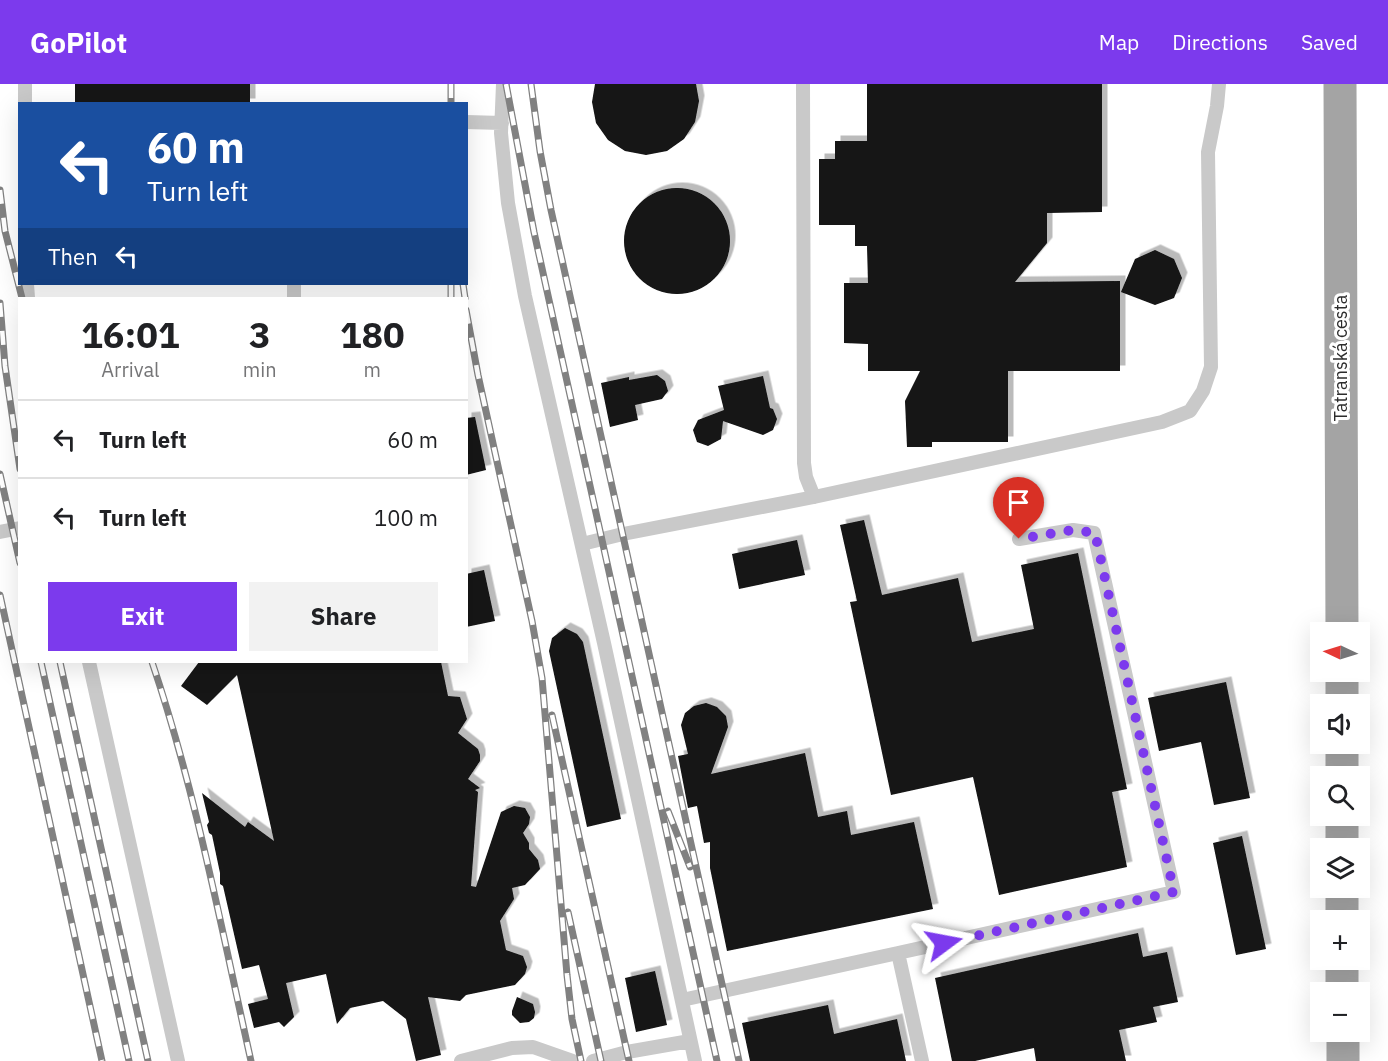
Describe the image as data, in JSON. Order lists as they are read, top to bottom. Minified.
{"streets":{"main road":["Tatranská cesta"]},"north":"left","page":{"header":"GoPilot","nav":["Map","Directions","Saved"],"turn":["60 m","Turn left"],"then":"Then","eta":["16:01","Arrival","3","min","180","m"],"list":[{"name":"Turn left","value":"60 m"},{"name":"Turn left","value":"100 m"}],"buttons":["Exit","Share"],"map_buttons":["+","−"]}}
